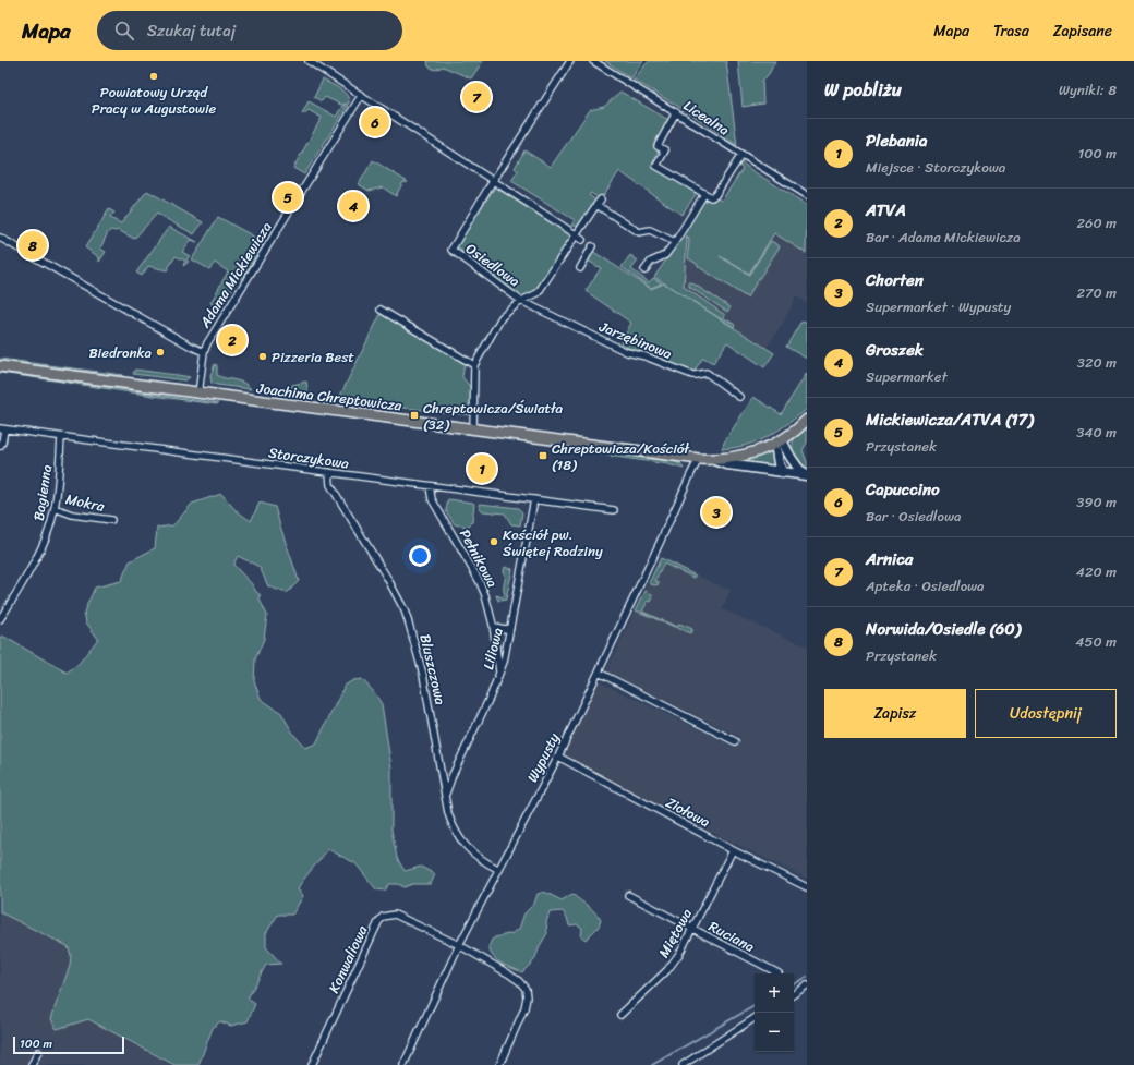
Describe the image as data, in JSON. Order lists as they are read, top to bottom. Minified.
{"streets":{"main road":["Joachima Chreptowicza"],"street":["Licealna","Osiedlowa","Adama Mickiewicza","Jarzębinowa","Storczykowa","Bagienna","Mokra","Pełnikowa","Liliowa","Bluszczowa","Wypusty","Ziołowa","Miętowa","Ruciana","Konwaliowa"]},"crossings":[["Osiedlowa","Jarzębinowa"],["Adama Mickiewicza","Joachima Chreptowicza"],["Joachima Chreptowicza","Wypusty"],["Storczykowa","Bagienna"],["Storczykowa","Pełnikowa"],["Storczykowa","Liliowa"],["Storczykowa","Bluszczowa"],["Bagienna","Mokra"],["Pełnikowa","Liliowa"],["Liliowa","Bluszczowa"],["Bluszczowa","Wypusty"],["Wypusty","Ziołowa"],["Wypusty","Konwaliowa"],["Ziołowa","Miętowa"],["Miętowa","Ruciana"]],"places":{"other":["Powiatowy Urząd Pracy w Augustowie","Biedronka","Pizzeria Best","Kościół pw. Świętej Rodziny"],"transit":["Chreptowicza/Światła (32)","Chreptowicza/Kościół (18)"]},"scale_bar":"100 m","page":{"header":"Mapa","search":"Szukaj tutaj","nav":["Mapa","Trasa","Zapisane"],"heading":["W pobliżu","Wyniki: 8"],"pins":["7","6","5","4","8","2","1","3"],"list":[{"mark":"1","name":"Plebania","note":"Miejsce · Storczykowa","value":"100 m"},{"mark":"2","name":"ATVA","note":"Bar · Adama Mickiewicza","value":"260 m"},{"mark":"3","name":"Chorten","note":"Supermarket · Wypusty","value":"270 m"},{"mark":"4","name":"Groszek","note":"Supermarket","value":"320 m"},{"mark":"5","name":"Mickiewicza/ATVA (17)","note":"Przystanek","value":"340 m"},{"mark":"6","name":"Capuccino","note":"Bar · Osiedlowa","value":"390 m"},{"mark":"7","name":"Arnica","note":"Apteka · Osiedlowa","value":"420 m"},{"mark":"8","name":"Norwida/Osiedle (60)","note":"Przystanek","value":"450 m"}],"buttons":["Zapisz","Udostępnij"],"map_buttons":["+","−"],"scale":"100 m"}}
